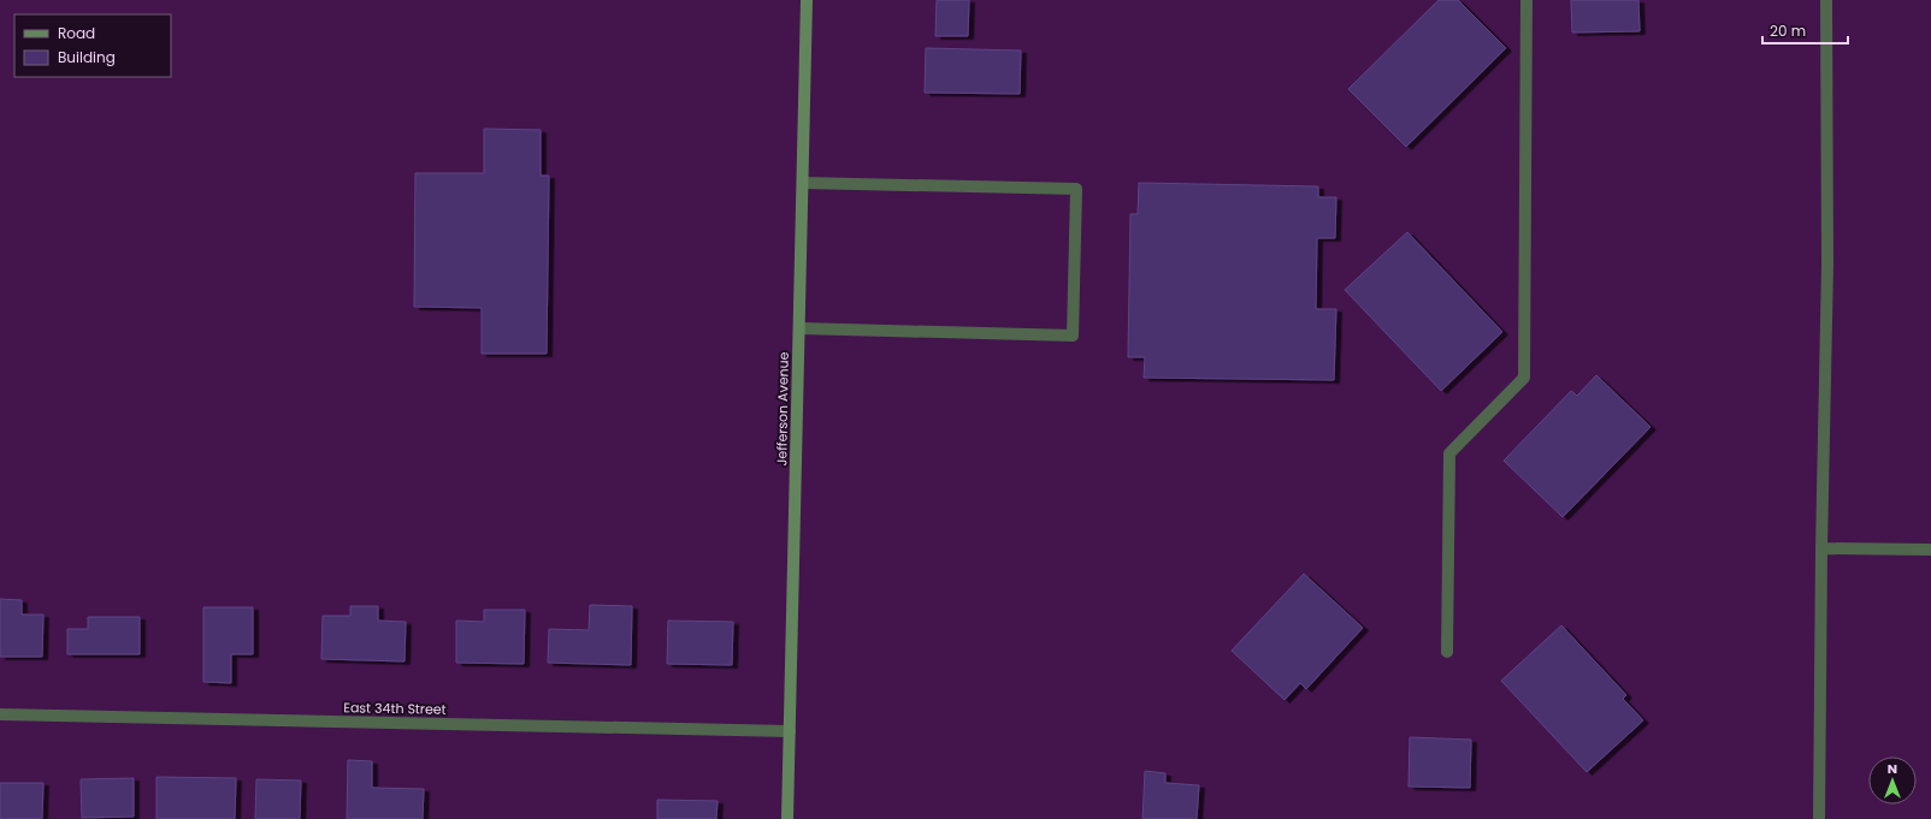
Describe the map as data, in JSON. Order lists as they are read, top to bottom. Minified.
{"streets":{"main road":["Jefferson Avenue"],"street":["East 34th Street"]},"crossings":[["Jefferson Avenue","East 34th Street"]],"legend":["Road","Building"],"scale_bar":"20 m","north":"top"}
